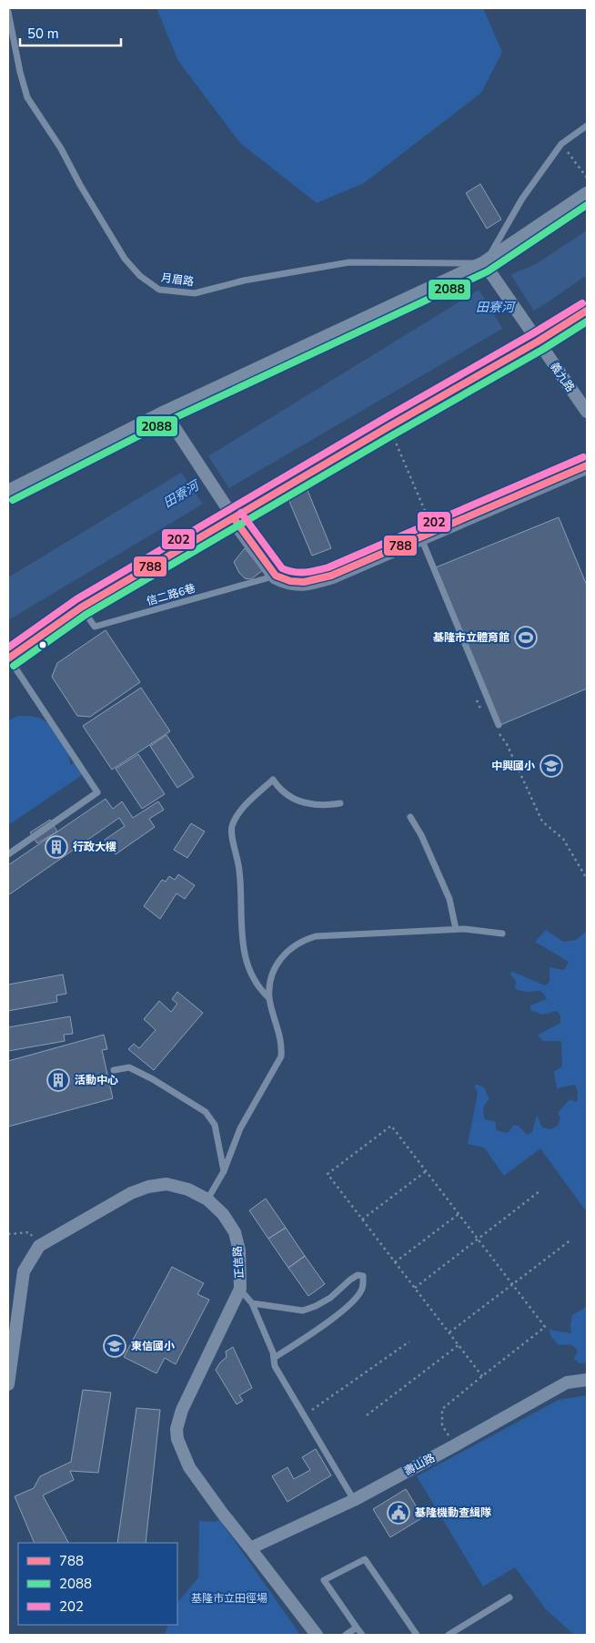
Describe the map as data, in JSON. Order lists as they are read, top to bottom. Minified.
{"streets":{"street":["義九路","正信路","壽山路"],"lane":["月眉路","信二路6巷"]},"crossings":[["月眉路","義九路"],["正信路","壽山路"]],"water":["田寮河"],"parks":["基隆市立田徑場"],"places":{"sports":["基隆市立體育館"],"school or university":["中興國小","東信國小"],"building":["行政大樓","活動中心"],"public building":["基隆機動查緝隊"]},"lines":["transit line 2088","transit line 202","transit line 788"],"legend":["788","2088","202"],"scale_bar":"50 m"}
